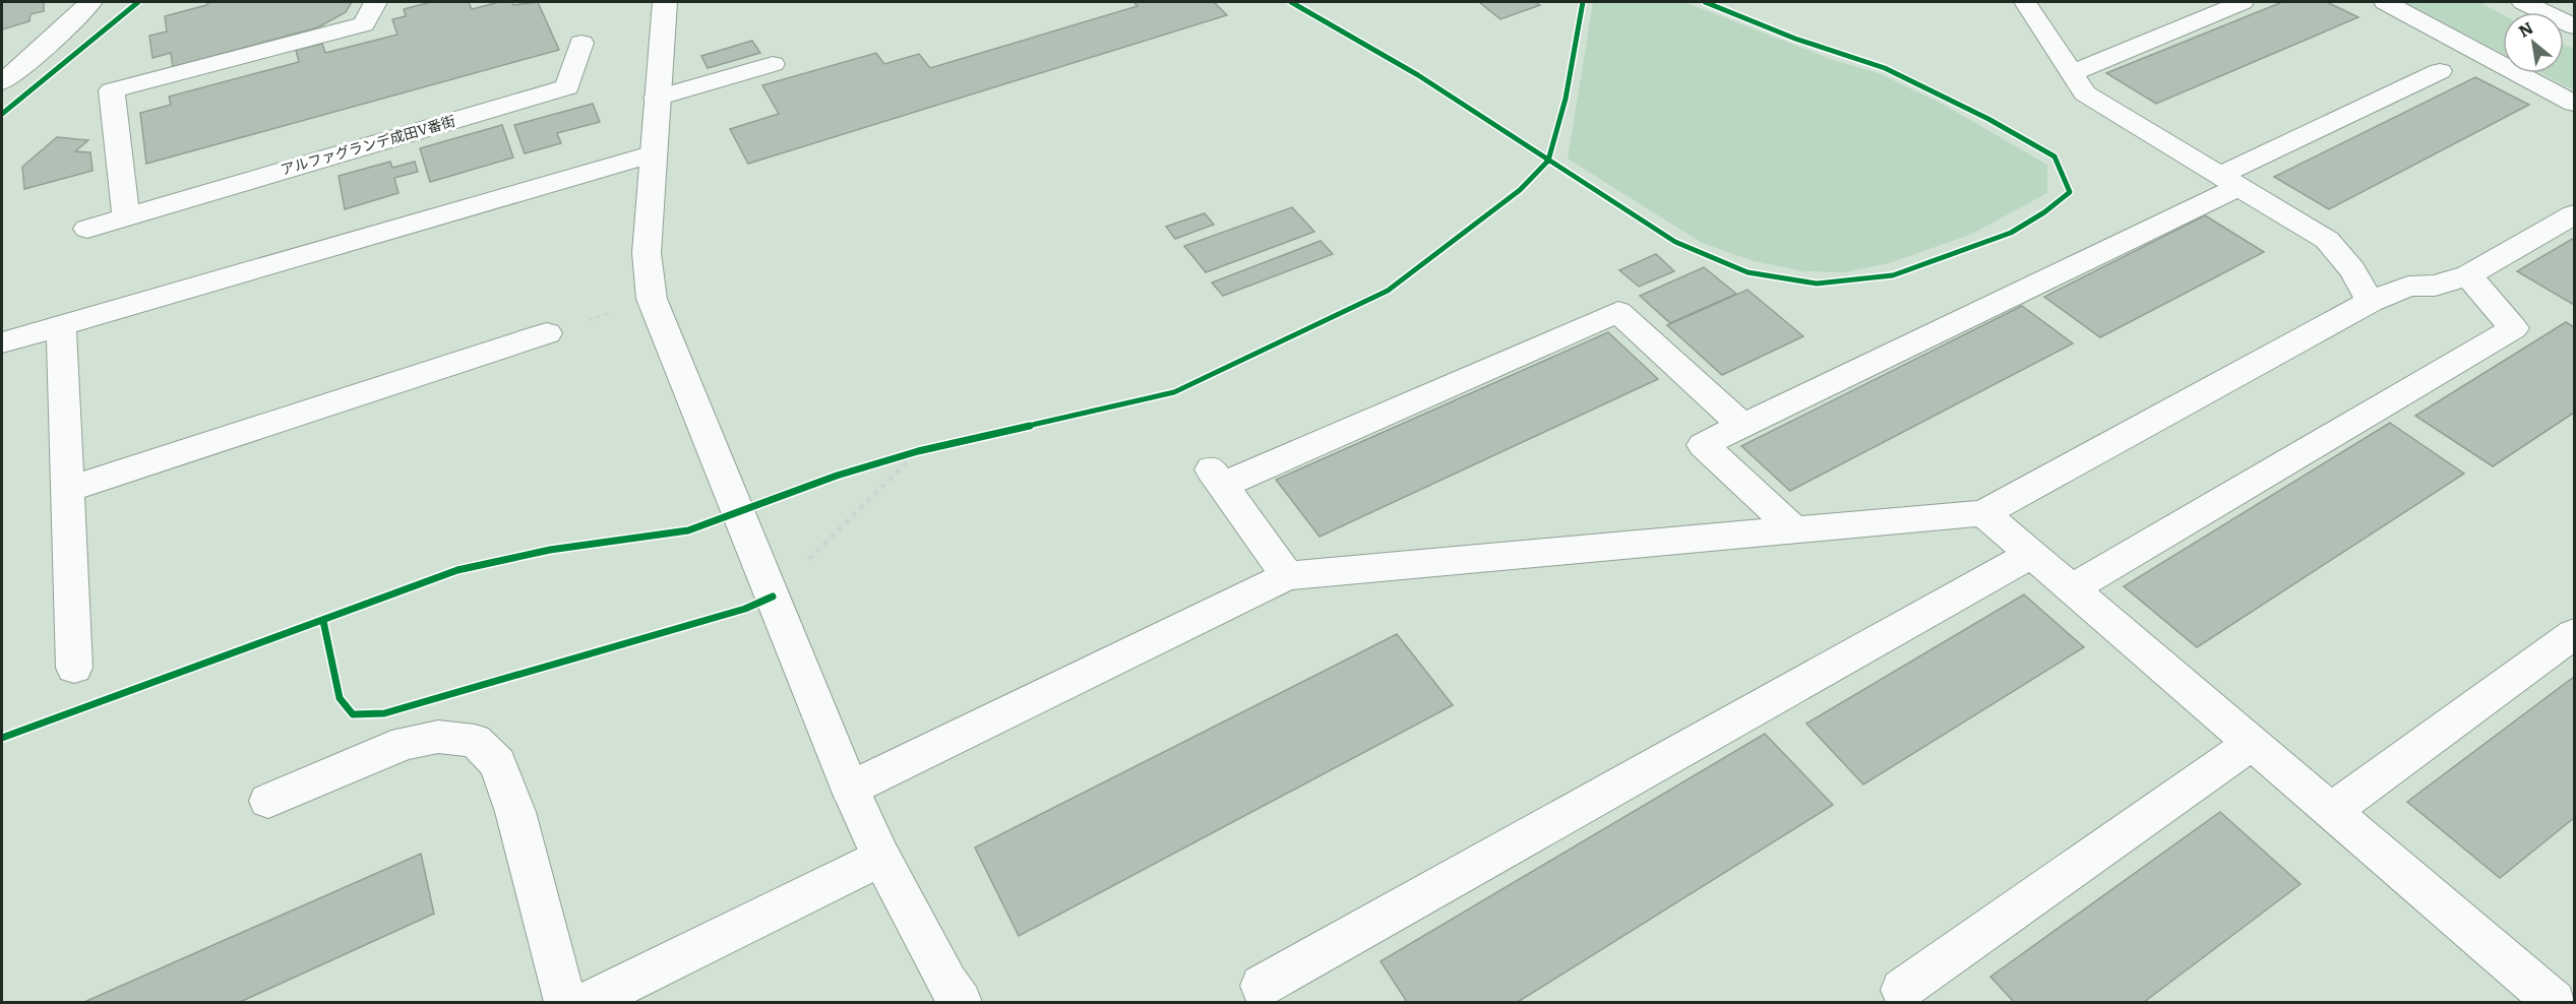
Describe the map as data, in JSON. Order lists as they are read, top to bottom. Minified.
{"streets":{"street":["アルファグランデ成田V番街"]},"north":"top left"}
